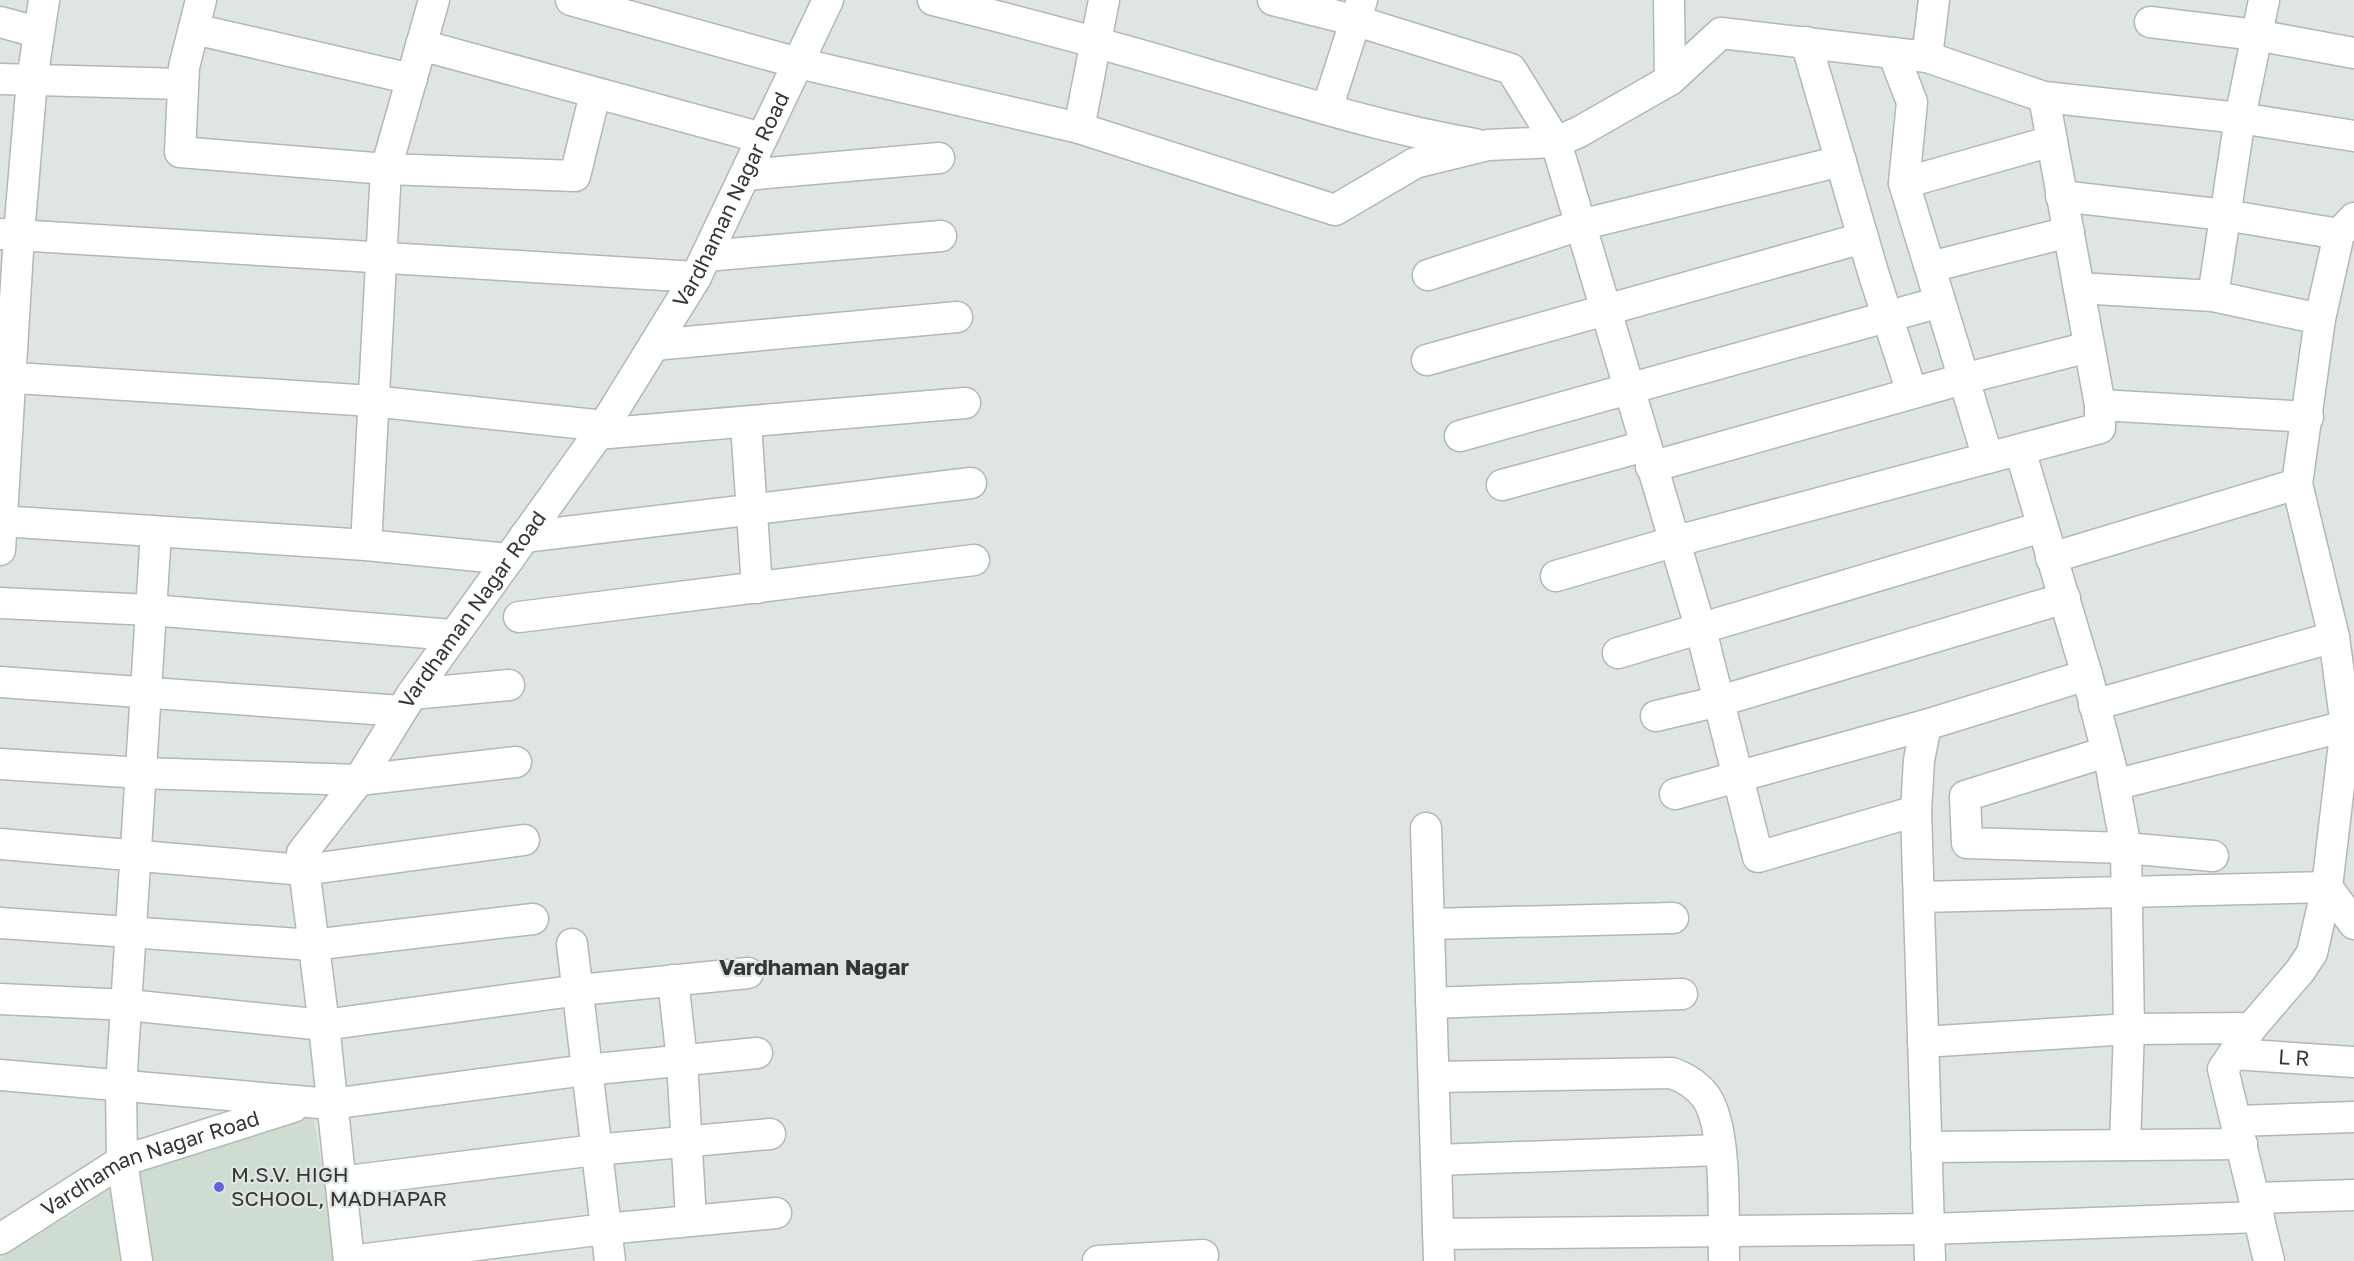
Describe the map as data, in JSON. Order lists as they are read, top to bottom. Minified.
{"streets":{"street":["Vardhaman Nagar Road","L R"]},"districts":["Vardhaman Nagar"],"places":["M.S.V. HIGH SCHOOL, MADHAPAR"]}
